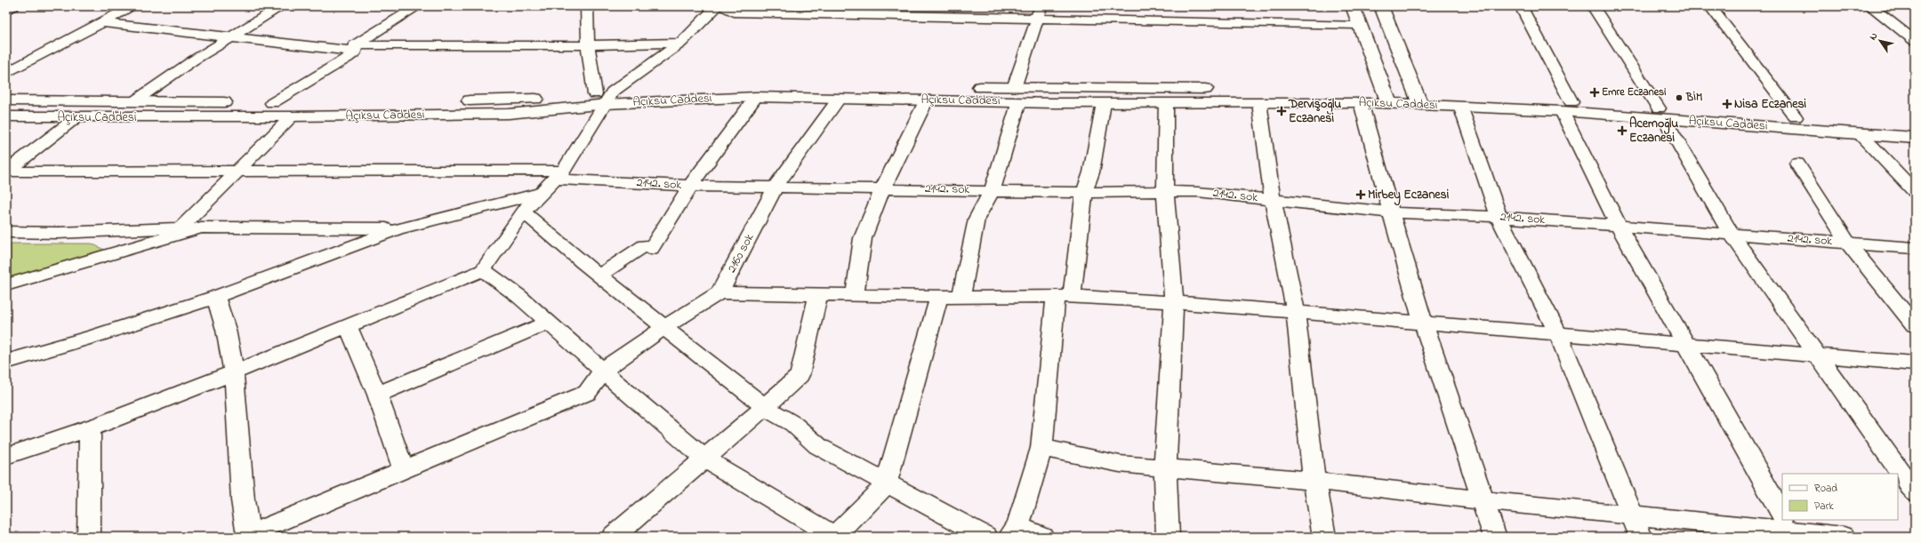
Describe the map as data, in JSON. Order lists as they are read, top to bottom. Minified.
{"streets":{"main road":["Açıksu Caddesi"],"street":["2142. sok","2160 sok"]},"crossings":[["Açıksu Caddesi","2160 sok"],["2142. sok","2160 sok"]],"places":{"health":["Emre Eczanesi","Nisa Eczanesi","Dervişoğlu Eczanesi","Acemoğlu Eczanesi","Mirbey Eczanesi"],"other":["BİM"]},"legend":["Road","Park"],"north":"top left"}
